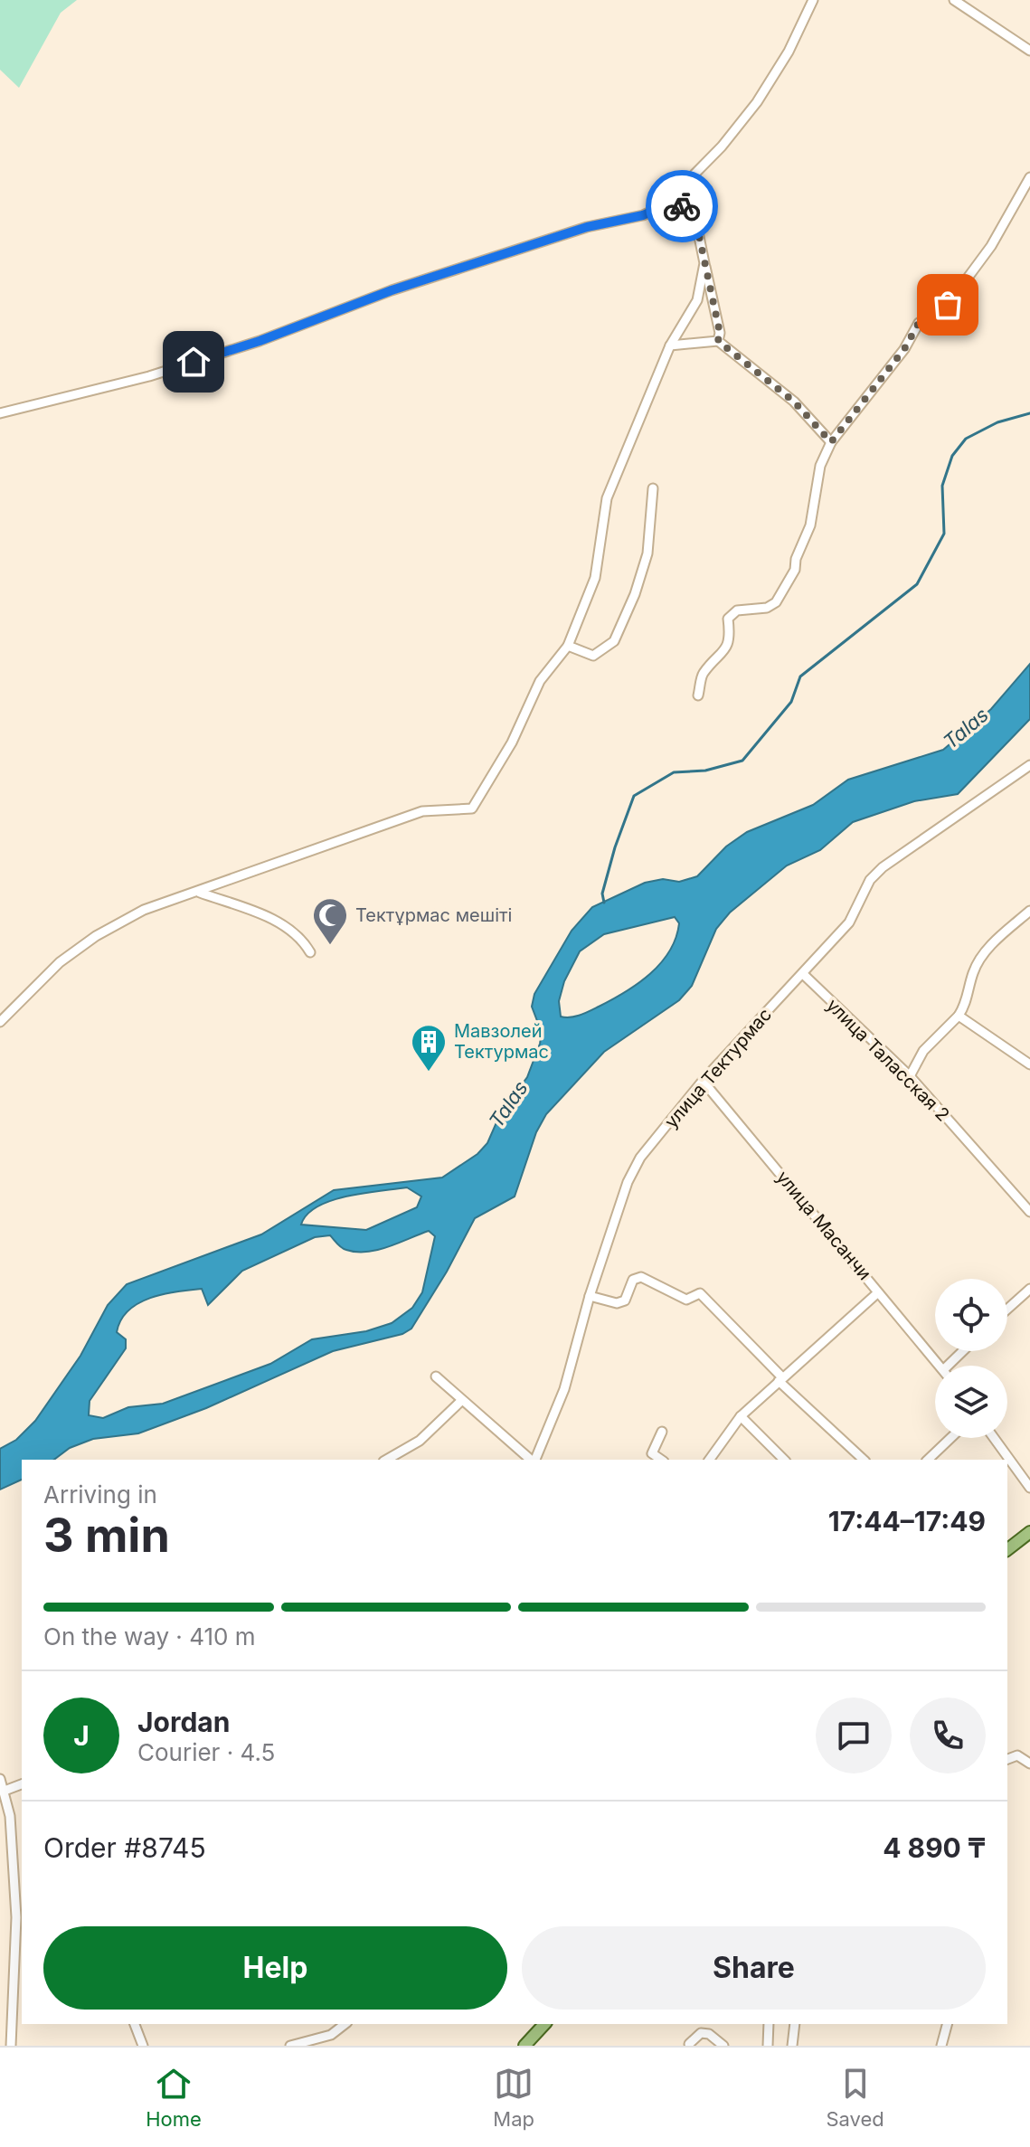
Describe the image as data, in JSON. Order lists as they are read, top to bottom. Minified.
{"streets":{"street":["улица Таласская 2","улица Тектурмас","улица Масанчи"]},"crossings":[["улица Таласская 2","улица Тектурмас"],["улица Тектурмас","улица Масанчи"]],"water":["Talas"],"places":{"mosque":["Тектұрмас мешіті"],"building":["Мавзолей Тектурмас"]},"page":{"heading":["3 min","Arriving in","17:44–17:49"],"panel":["Jordan","Courier · 4.5","Order #8745","4 890 ₸"],"bar":"On the way · 410 m","round":"J","buttons":["Help","Share"],"tabs":["Home","Map","Saved"]}}
